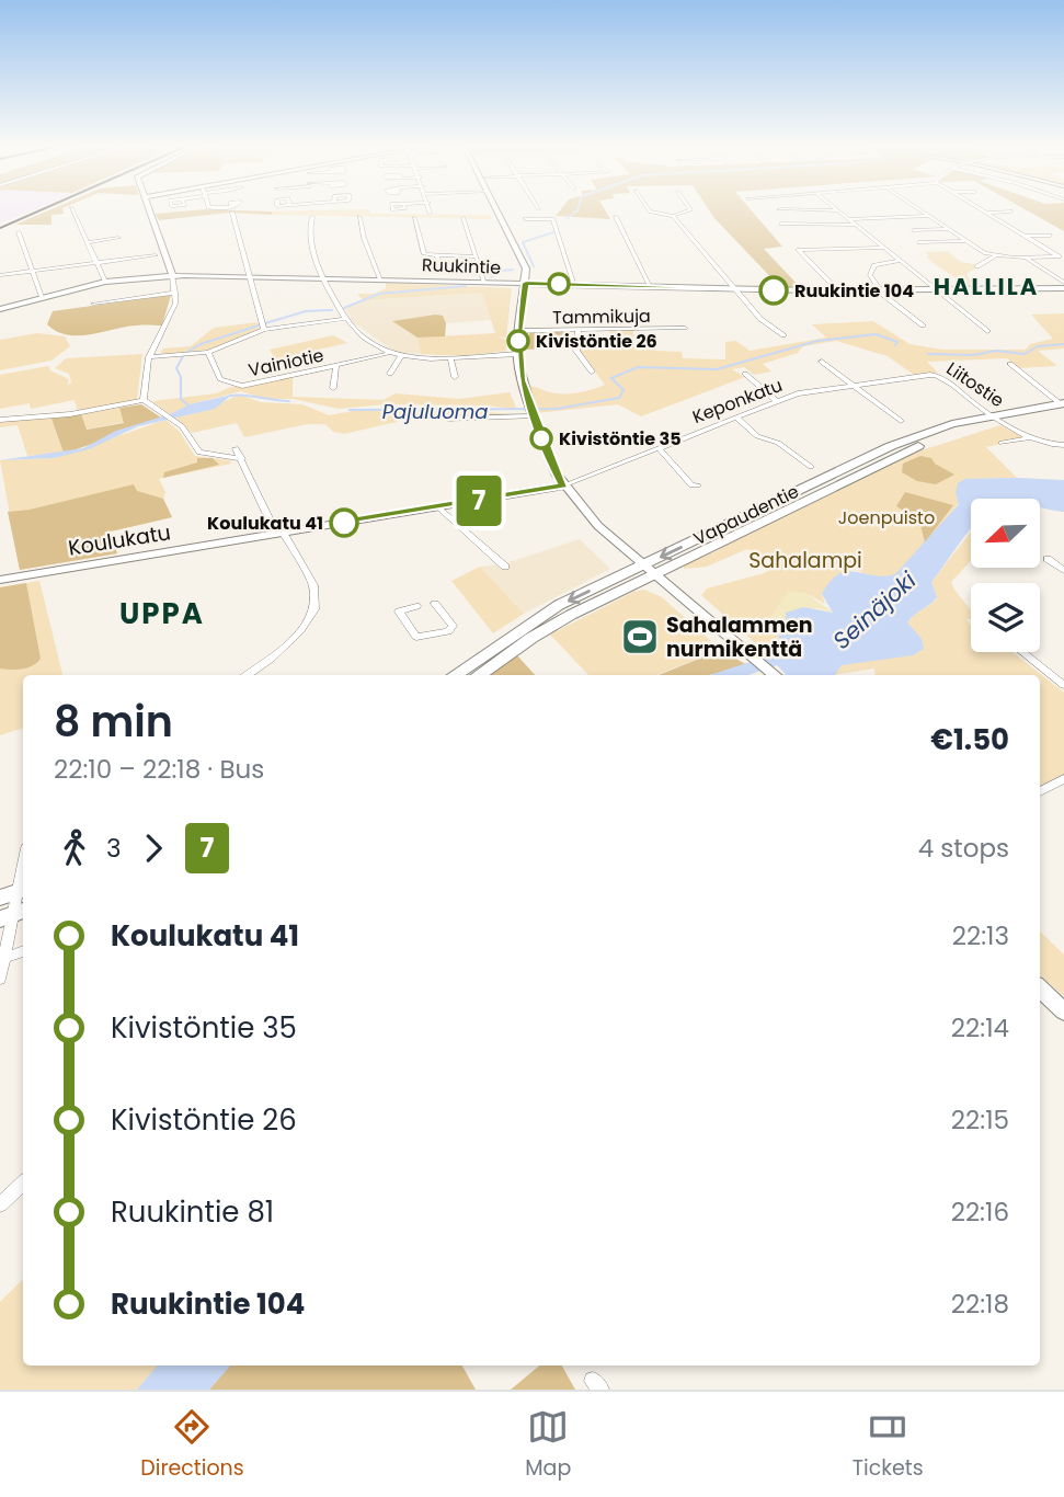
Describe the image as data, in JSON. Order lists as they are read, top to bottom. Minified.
{"streets":{"main road":["Vapaudentie"],"street":["Ruukintie","Tammikuja","Vainiotie","Liitostie","Keponkatu","Koulukatu"]},"crossings":[["Liitostie","Keponkatu"],["Liitostie","Vapaudentie"],["Keponkatu","Koulukatu"]],"districts":["HALLILA","UPPA"],"water":["Pajuluoma","Seinäjoki"],"parks":["Joenpuisto","Sahalampi"],"places":{"other":["Ruukintie 104","Kivistöntie 26","Kivistöntie 35","Koulukatu 41"],"sports":["Sahalammen nurmikenttä"]},"lines":["bus line 7"],"north":"bottom left","page":{"on_map":"7","heading":["8 min","22:10 – 22:18 · Bus","€1.50"],"legs":["3","7","4 stops"],"list":[{"name":"Koulukatu 41","value":"22:13"},{"name":"Kivistöntie 35","value":"22:14"},{"name":"Kivistöntie 26","value":"22:15"},{"name":"Ruukintie 81","value":"22:16"},{"name":"Ruukintie 104","value":"22:18"}],"tabs":["Directions","Map","Tickets"]}}
